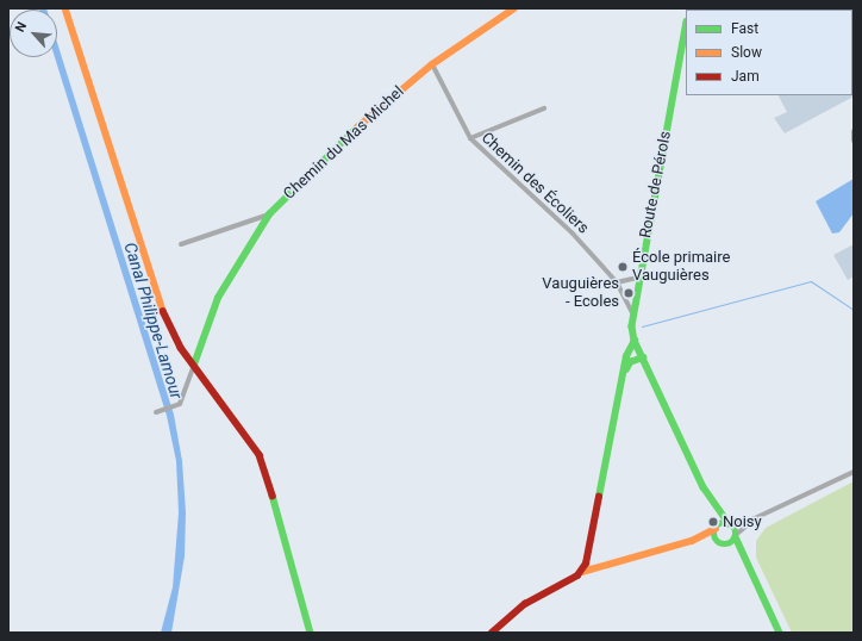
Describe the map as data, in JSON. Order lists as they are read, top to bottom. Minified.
{"streets":{"street":["Chemin du Mas Michel","Chemin des Écoliers","Route de Pérols"]},"crossings":[["Chemin du Mas Michel","Chemin des Écoliers"],["Chemin des Écoliers","Route de Pérols"]],"water":["Canal Philippe-Lamour"],"places":["École primaire Vauguières","Vauguières - Ecoles","Noisy"],"legend":["Fast","Slow","Jam"],"north":"top left"}
